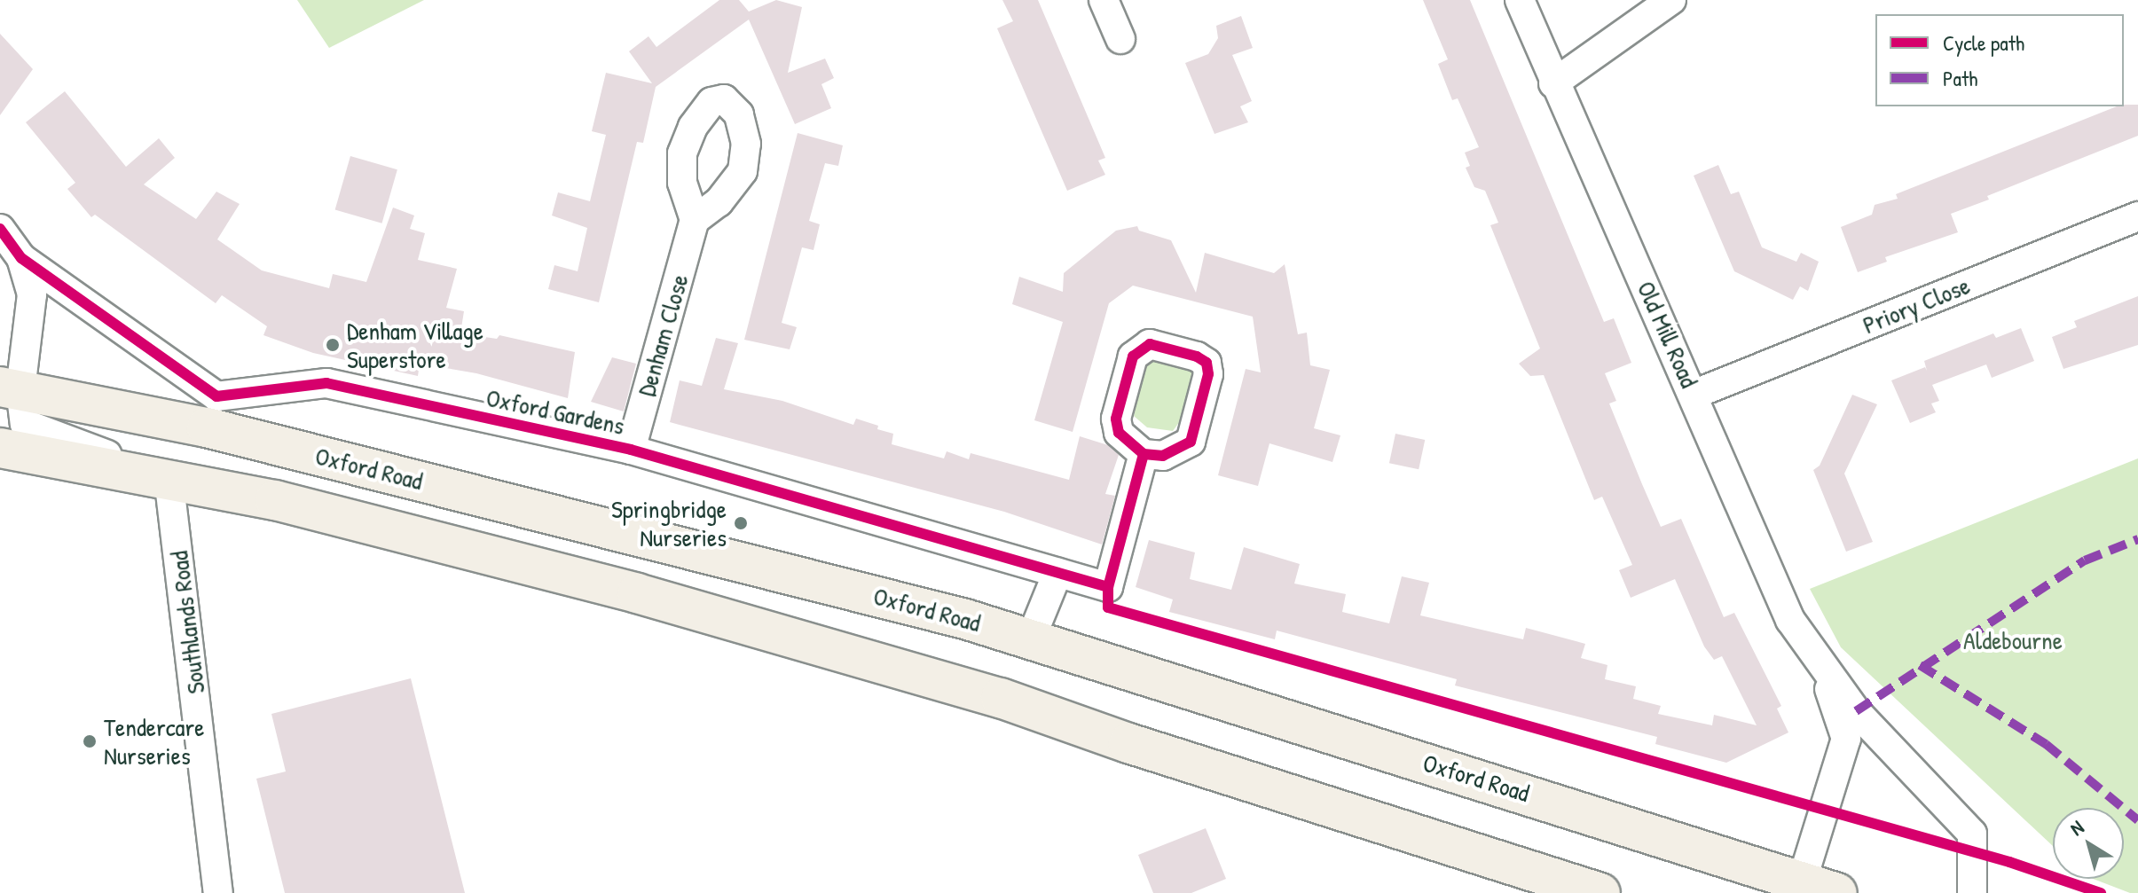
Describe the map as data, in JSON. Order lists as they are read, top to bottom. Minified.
{"streets":{"highway":["Oxford Road"],"street":["Priory Close","Old Mill Road","Denham Close","Oxford Gardens","Southlands Road"]},"crossings":[["Priory Close","Old Mill Road"],["Old Mill Road","Oxford Road"],["Denham Close","Oxford Gardens"]],"parks":["Aldebourne"],"places":["Denham Village Superstore","Springbridge Nurseries","Tendercare Nurseries"],"legend":["Cycle path","Path"],"north":"top left"}
